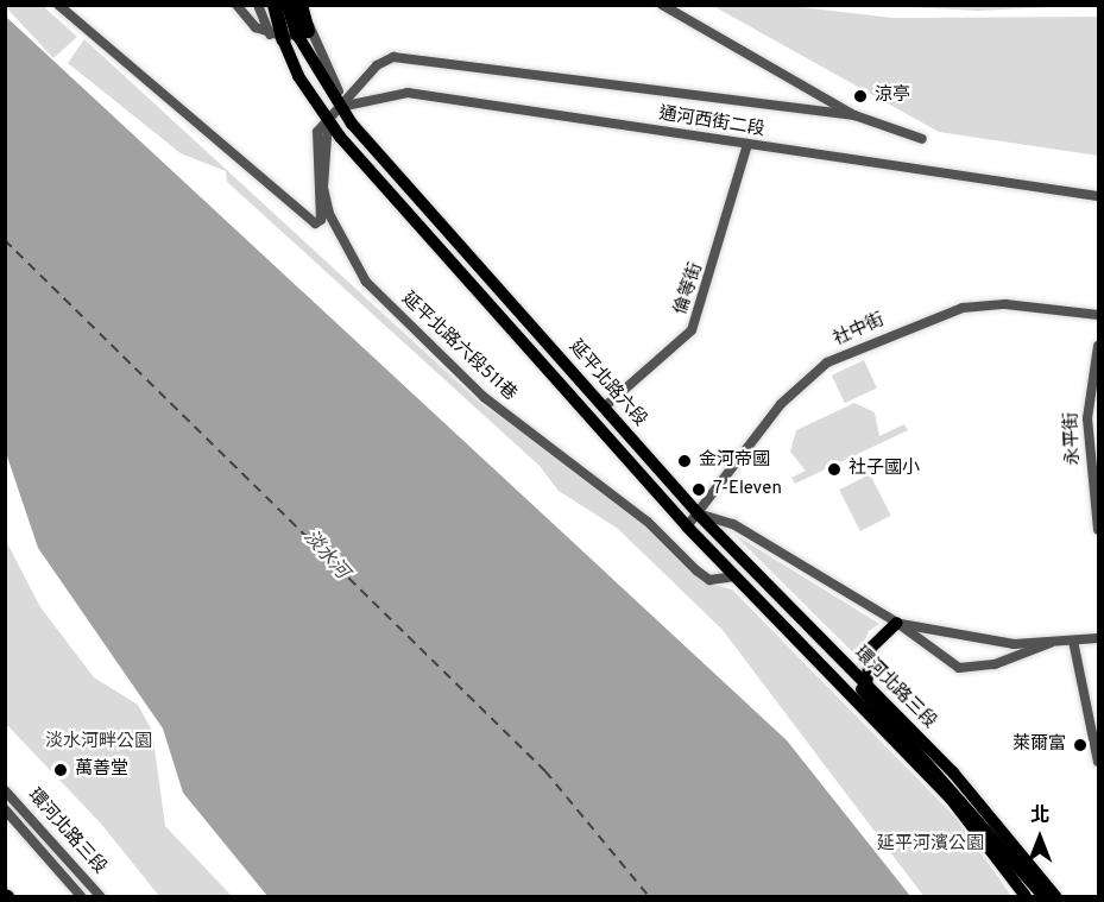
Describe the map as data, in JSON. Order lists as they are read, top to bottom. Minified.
{"streets":{"main road":["延平北路六段","環河北路三段"],"street":["通河西街二段","倫等街","社中街","延平北路六段511巷","永平街"]},"crossings":[["通河西街二段","倫等街"],["通河西街二段","延平北路六段"],["倫等街","延平北路六段"],["社中街","延平北路六段"],["社中街","環河北路三段"],["延平北路六段511巷","延平北路六段"],["延平北路六段511巷","環河北路三段"],["延平北路六段","環河北路三段"]],"water":["淡水河"],"parks":["淡水河畔公園","延平河濱公園"],"places":["涼亭","金河帝國","社子國小","7-Eleven","萊爾富","萬善堂"],"north":"top"}
